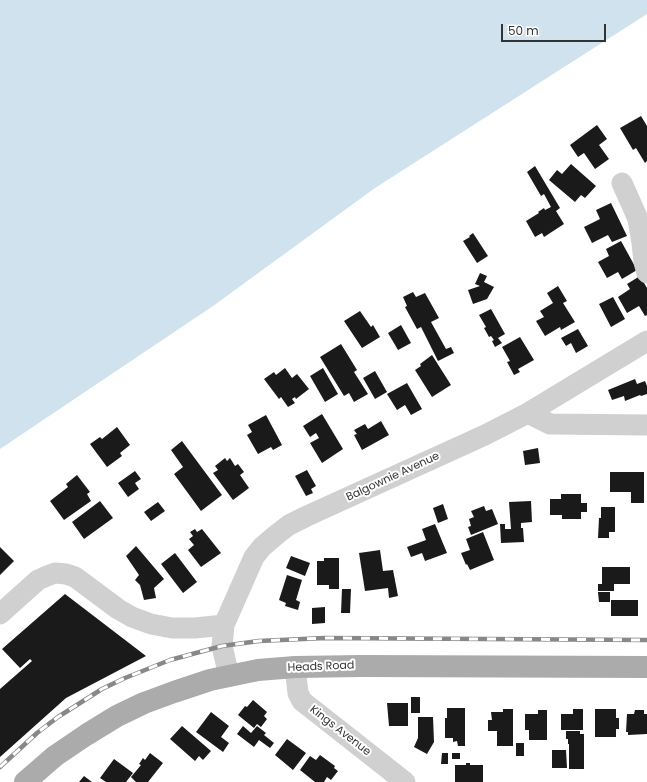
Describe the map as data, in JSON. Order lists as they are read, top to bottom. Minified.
{"streets":{"main road":["Heads Road"],"street":["Balgownie Avenue","Kings Avenue"]},"crossings":[["Balgownie Avenue","Heads Road"],["Heads Road","Kings Avenue"]],"scale_bar":"50 m"}
